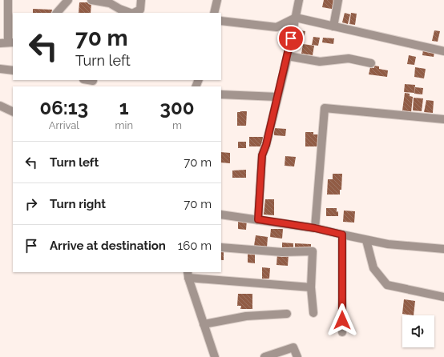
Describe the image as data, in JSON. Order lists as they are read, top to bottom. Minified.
{"page":{"turn":["70 m","Turn left"],"eta":["06:13","Arrival","1","min","300","m"],"list":[{"name":"Turn left","value":"70 m"},{"name":"Turn right","value":"70 m"},{"name":"Arrive at destination","value":"160 m"}]}}
